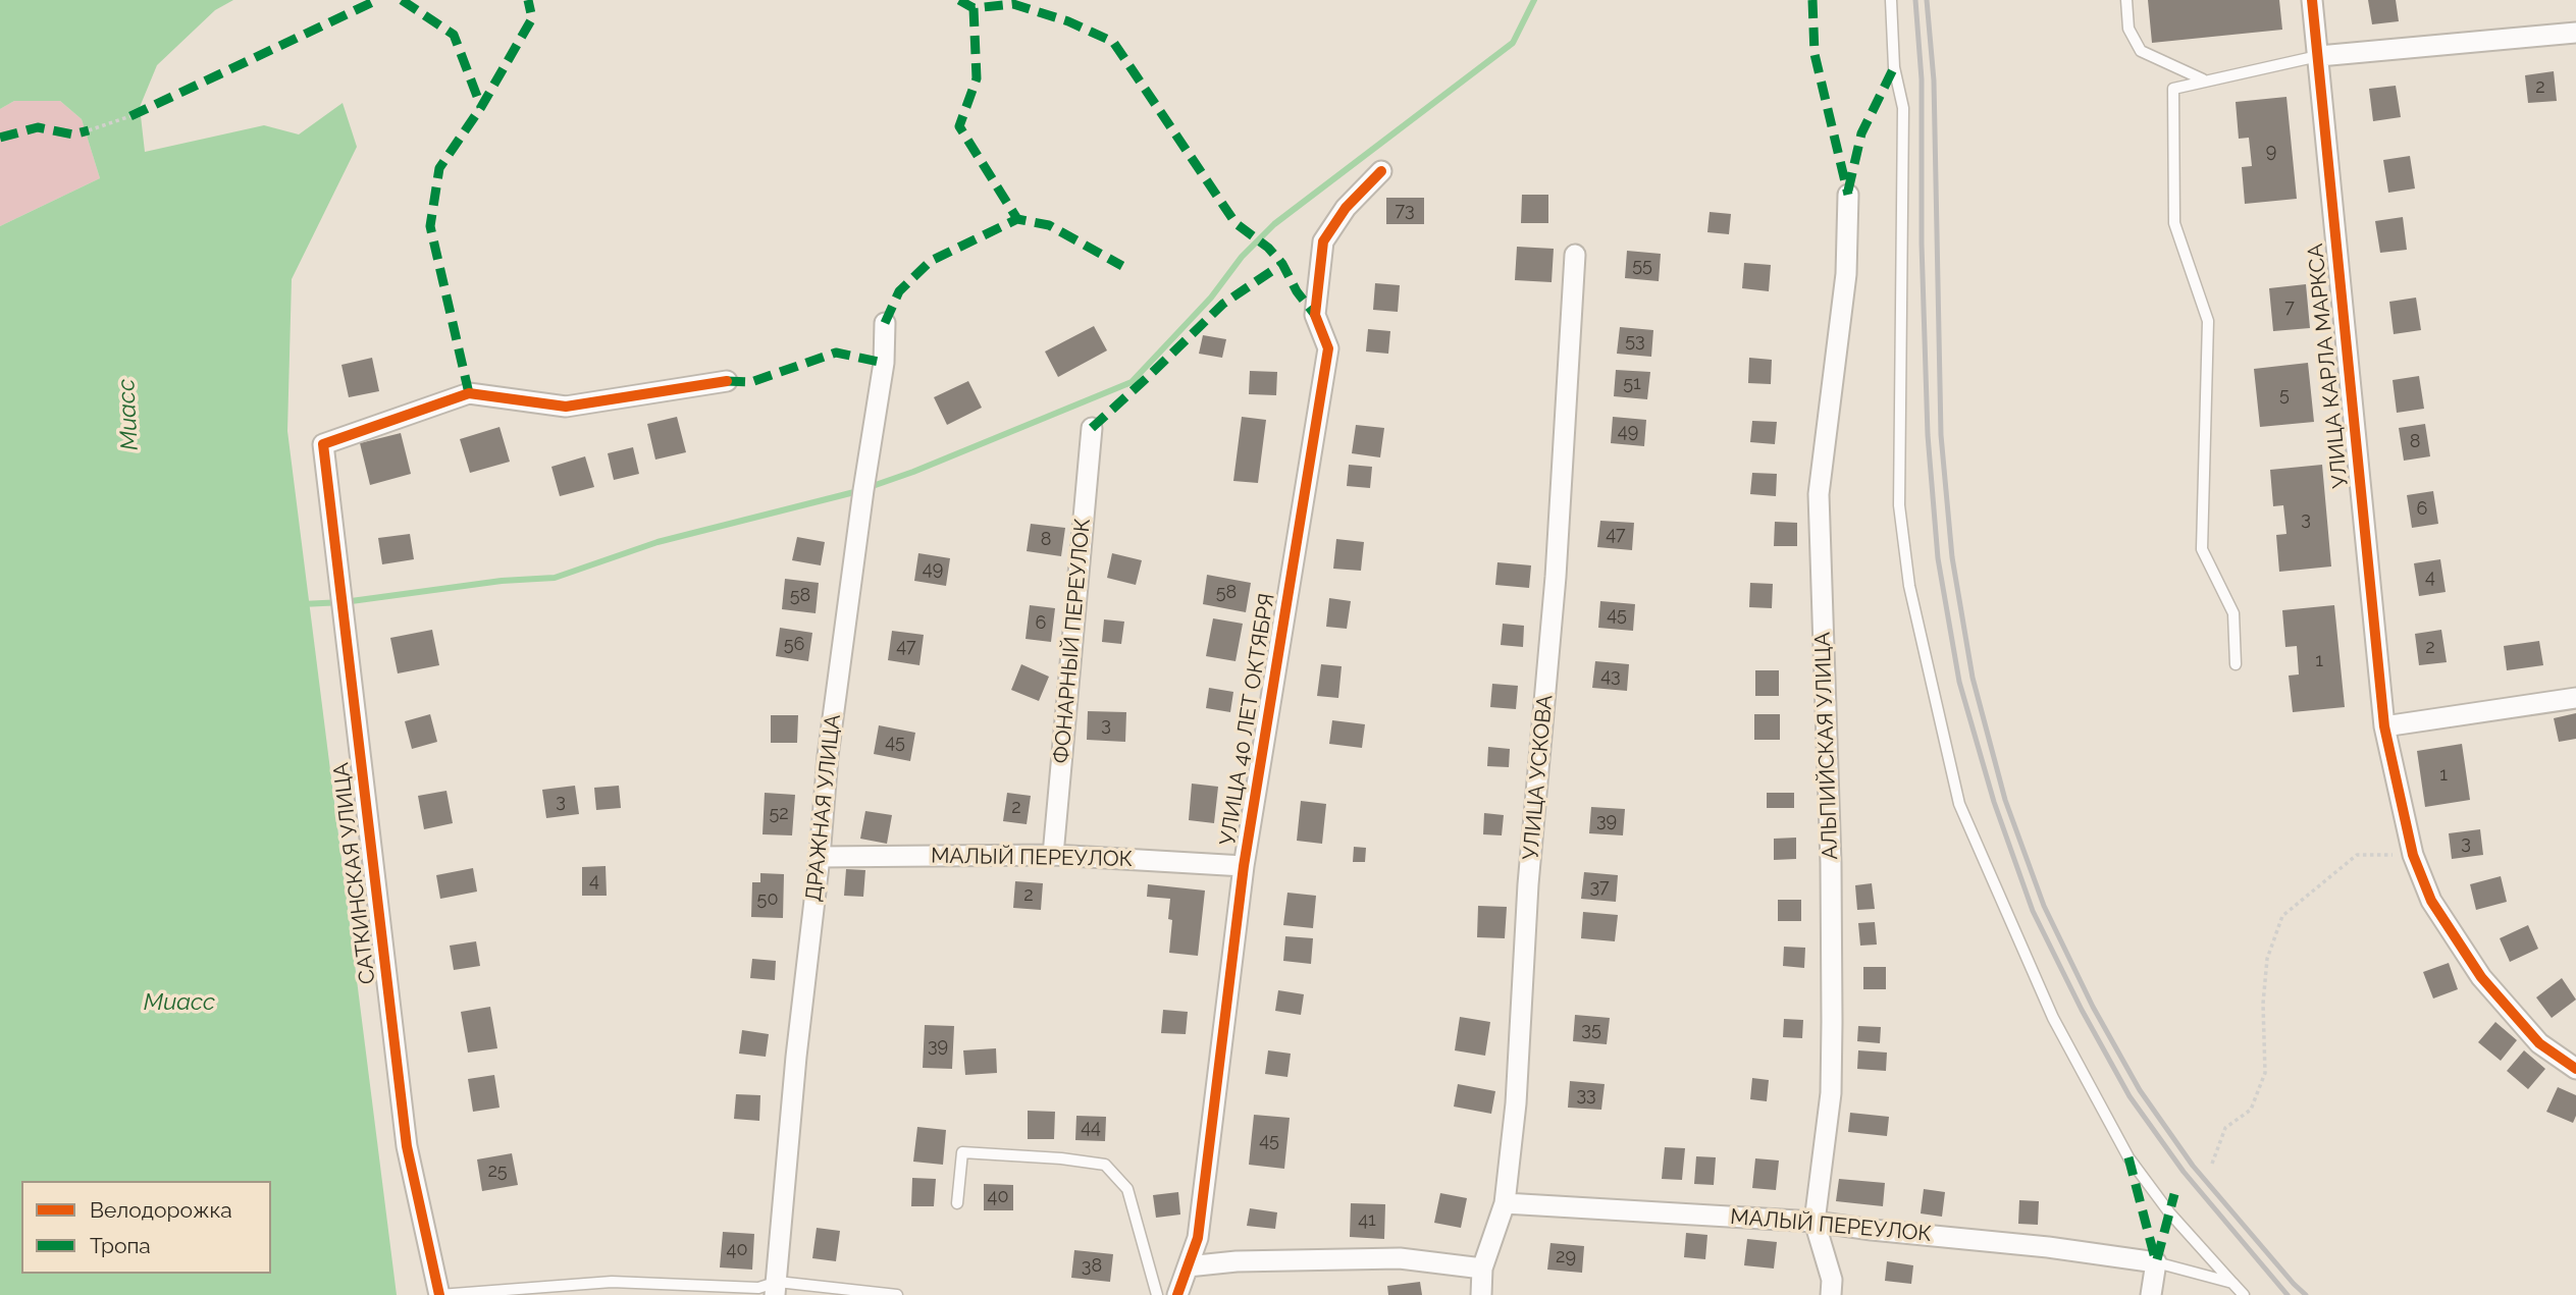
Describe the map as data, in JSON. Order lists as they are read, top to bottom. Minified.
{"streets":{"street":["УЛИЦА КАРЛА МАРКСА","ФОНАРНЫЙ ПЕРЕУЛОК","УЛИЦА 40 ЛЕТ ОКТЯБРЯ","АЛЬПИЙСКАЯ УЛИЦА","УЛИЦА УСКОВА","ДРАЖНАЯ УЛИЦА","МАЛЫЙ ПЕРЕУЛОК","САТКИНСКАЯ УЛИЦА"]},"crossings":[["ФОНАРНЫЙ ПЕРЕУЛОК","МАЛЫЙ ПЕРЕУЛОК"],["УЛИЦА 40 ЛЕТ ОКТЯБРЯ","МАЛЫЙ ПЕРЕУЛОК"],["АЛЬПИЙСКАЯ УЛИЦА","МАЛЫЙ ПЕРЕУЛОК"],["УЛИЦА УСКОВА","МАЛЫЙ ПЕРЕУЛОК"],["ДРАЖНАЯ УЛИЦА","МАЛЫЙ ПЕРЕУЛОК"]],"water":["Миасс"],"house_numbers":["2","9","73","55","7","53","51","5","49","8","6","3","47","8","49","4","58","58","45","6","56","47","2","1","43","3","45","1","3","2","52","39","3","4","37","2","50","35","39","33","44","45","25","40","41","40","29","38"],"legend":["Велодорожка","Тропа"]}
